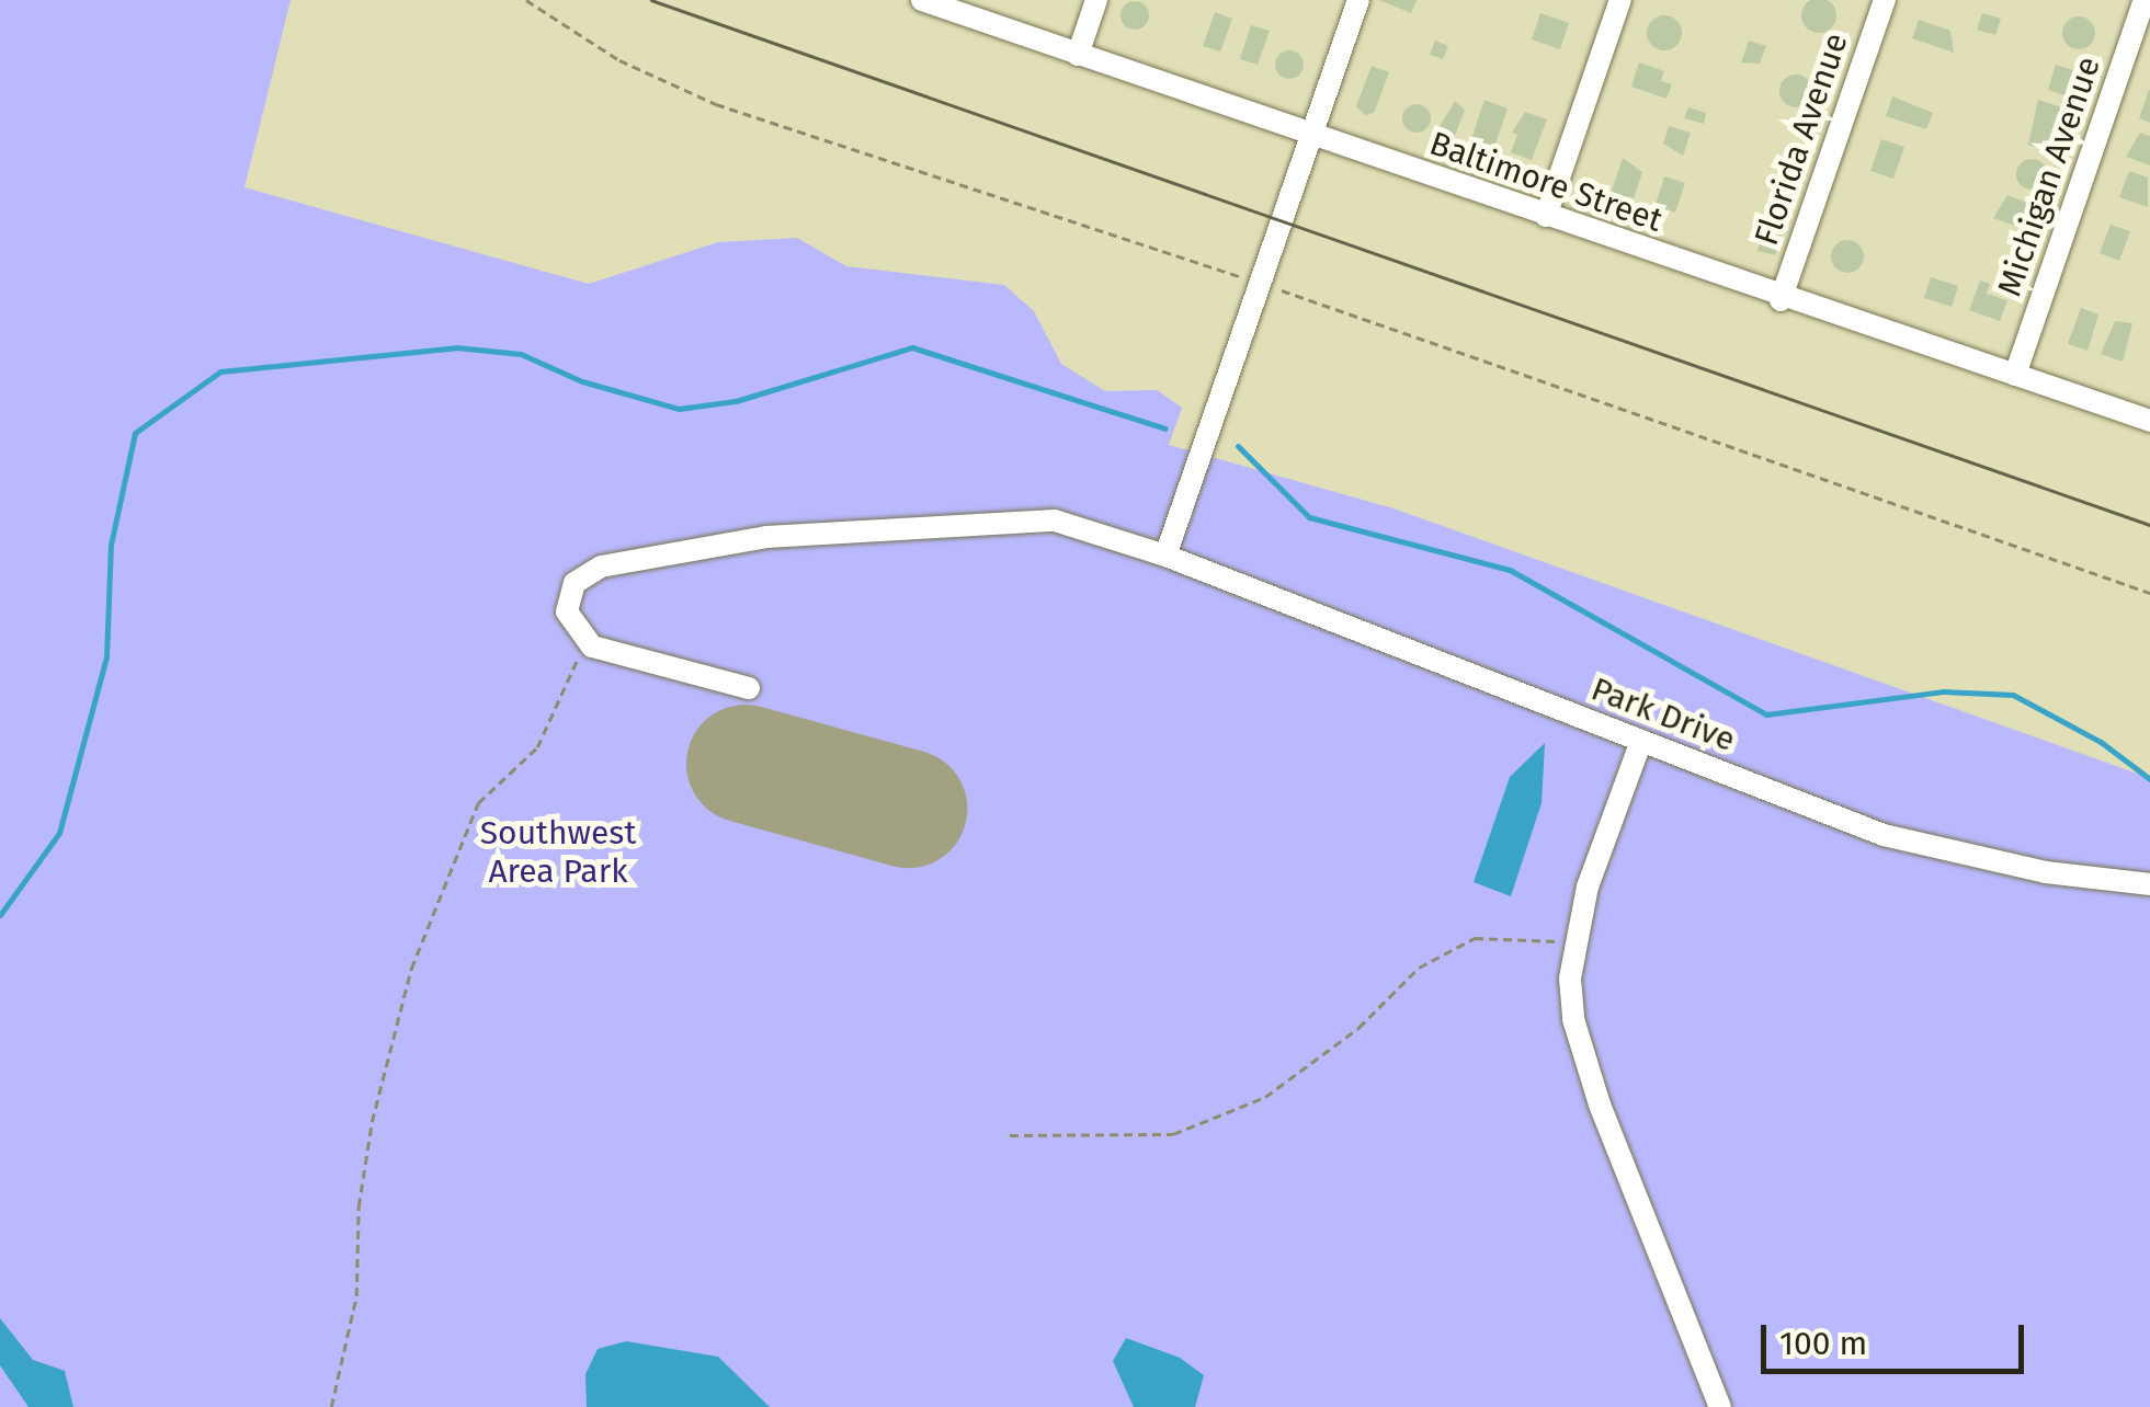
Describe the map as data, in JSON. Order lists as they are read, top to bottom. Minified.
{"streets":{"street":["Florida Avenue","Michigan Avenue","Baltimore Street","Park Drive"]},"crossings":[["Florida Avenue","Baltimore Street"],["Michigan Avenue","Baltimore Street"]],"parks":["Southwest Area Park"],"scale_bar":"100 m"}
